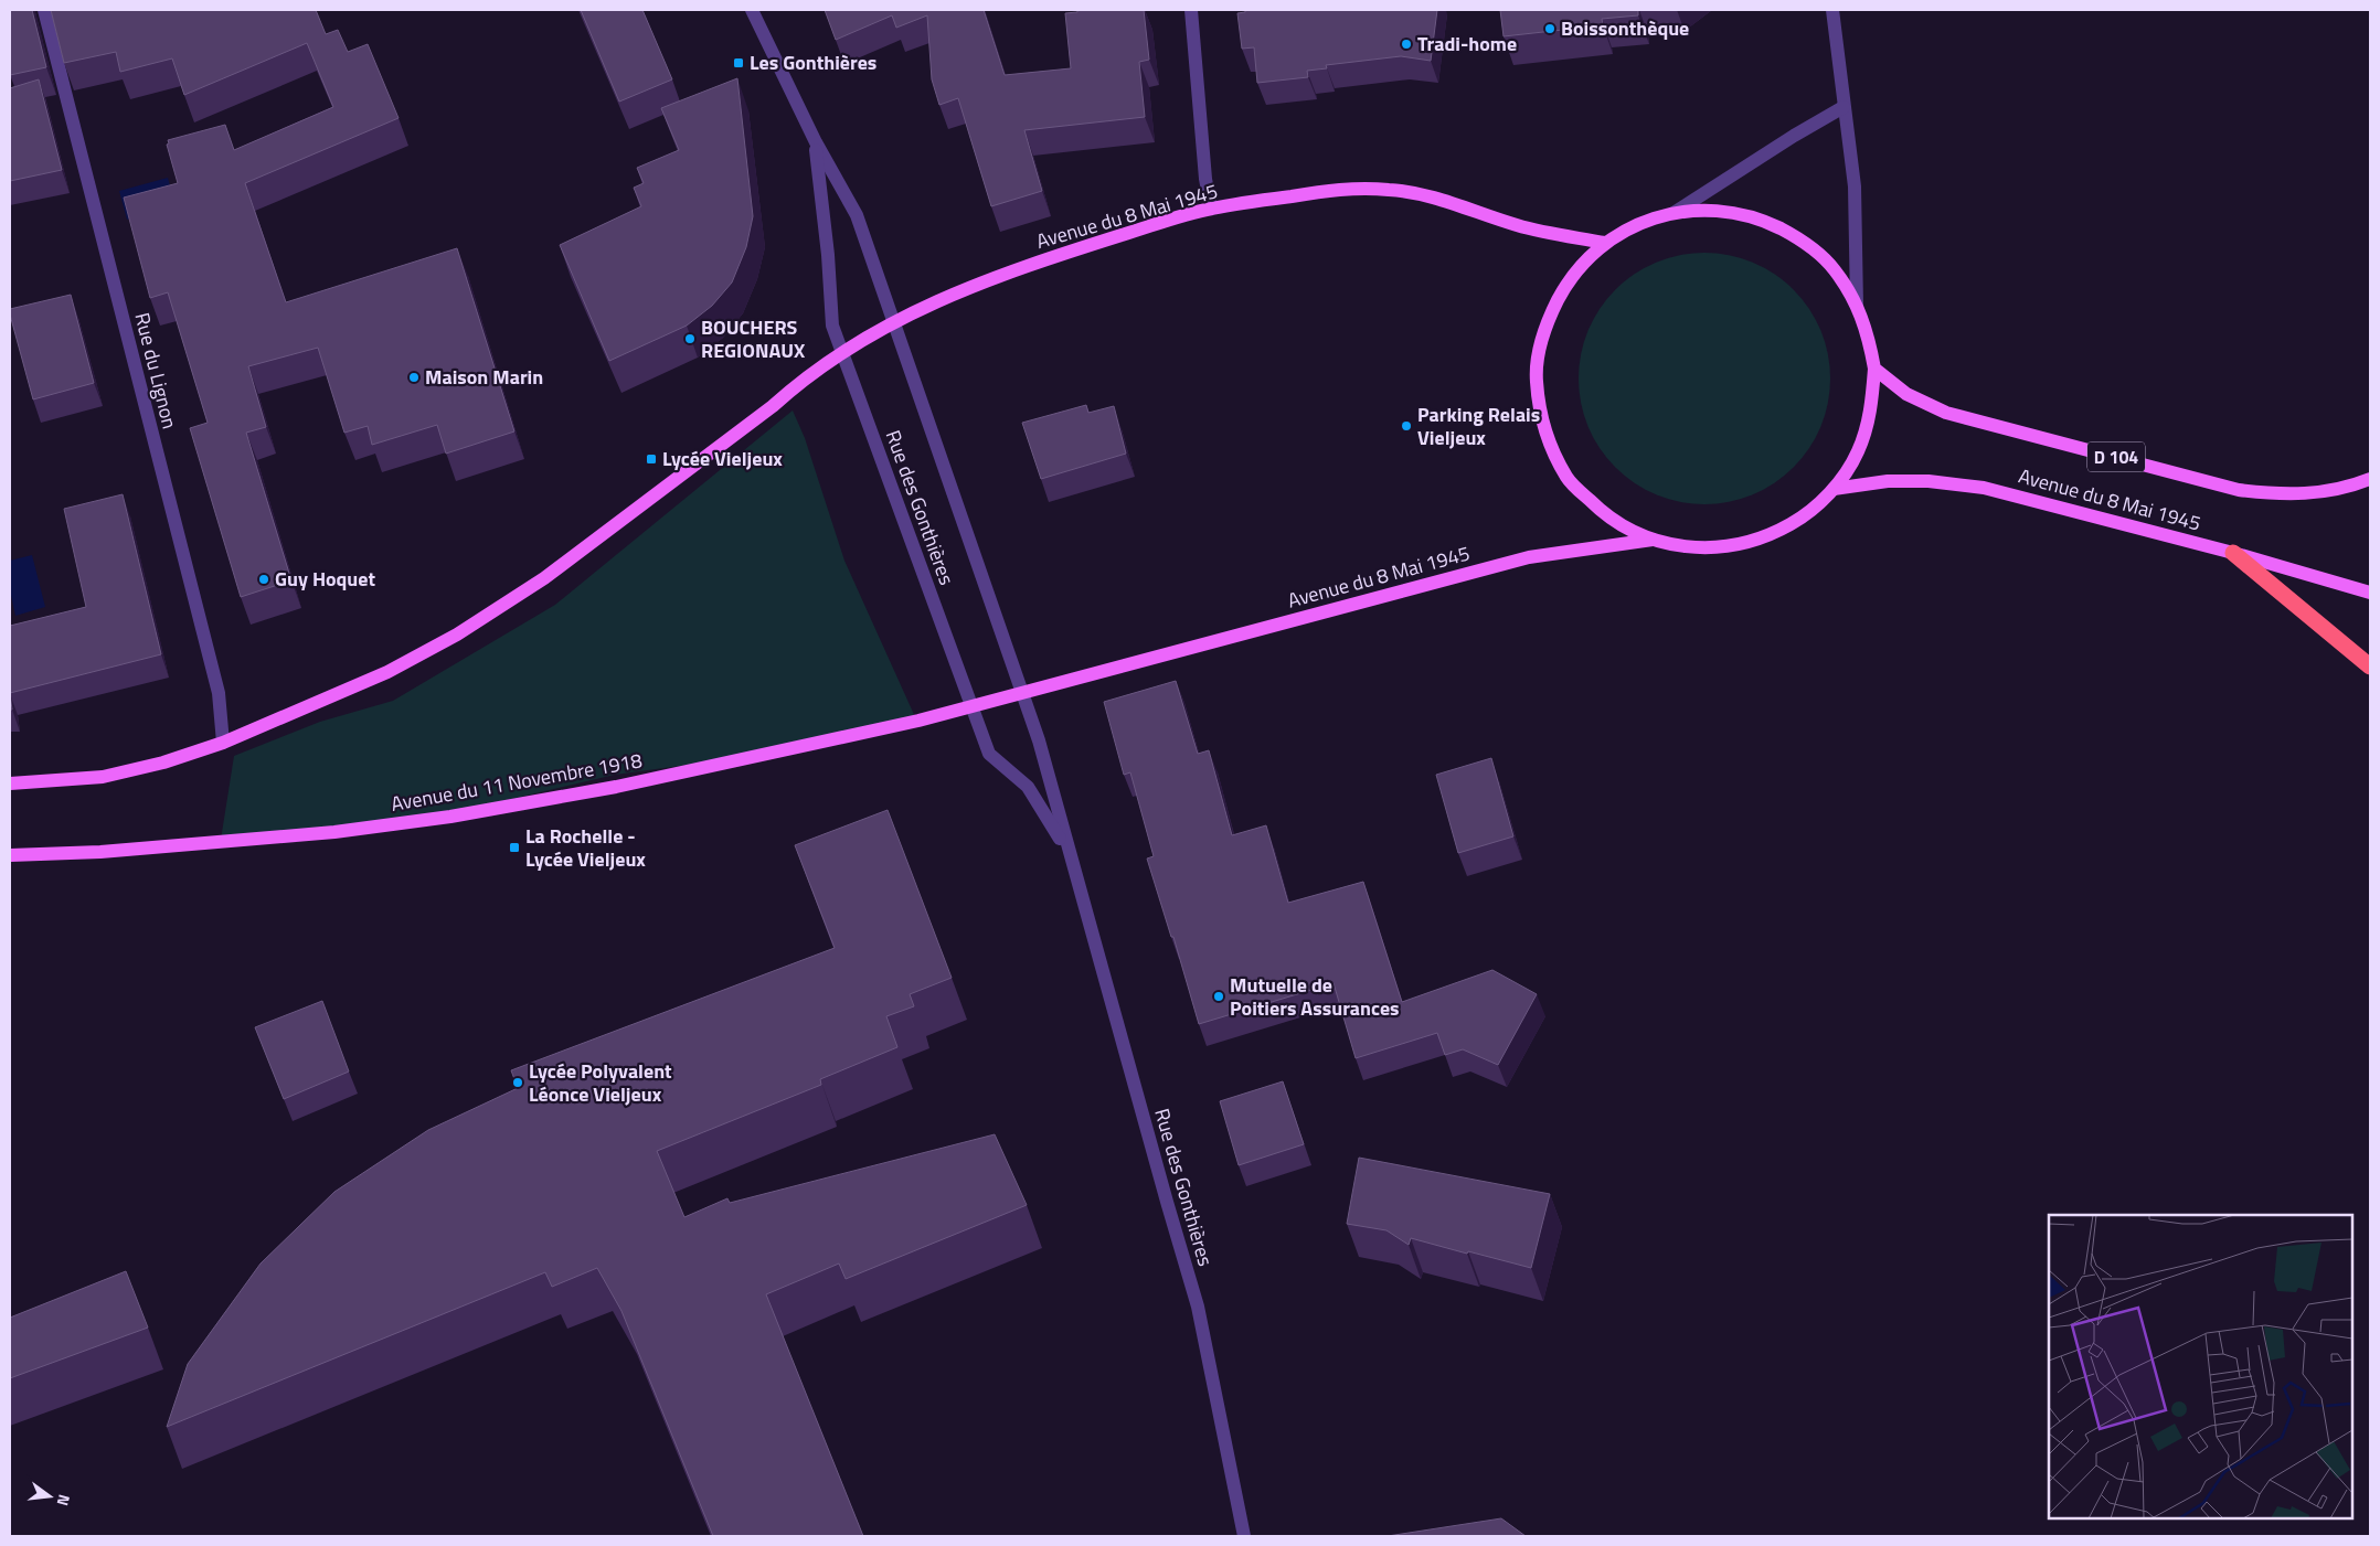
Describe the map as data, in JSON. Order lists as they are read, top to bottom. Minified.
{"streets":{"main road":["Avenue du 8 Mai 1945","D 104","Avenue du 11 Novembre 1918"],"street":["Rue du Lignon","Rue des Gonthières"]},"crossings":[["Avenue du 8 Mai 1945","D 104"],["Avenue du 8 Mai 1945","Rue des Gonthières"],["Avenue du 8 Mai 1945","Avenue du 11 Novembre 1918"],["Rue des Gonthières","Avenue du 11 Novembre 1918"]],"places":{"other":["Boissonthèque","Tradi-home","BOUCHERS REGIONAUX","Maison Marin","Parking Relais Vieljeux","Guy Hoquet","Mutuelle de Poitiers Assurances","Lycée Polyvalent Léonce Vieljeux"],"transit":["Les Gonthières","Lycée Vieljeux","La Rochelle - Lycée Vieljeux"]},"north":"right"}
